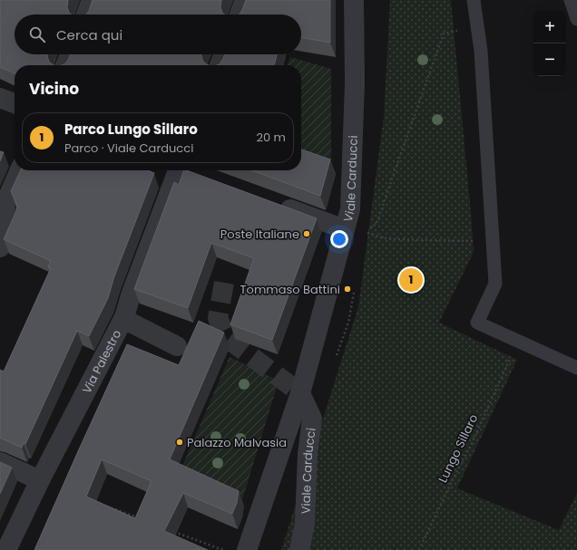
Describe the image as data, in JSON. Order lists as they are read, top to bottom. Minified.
{"streets":{"street":["Viale Carducci","Via Palestro"],"path":["Lungo Sillaro"]},"places":["Poste Italiane","Tommaso Battini","Palazzo Malvasia"],"page":{"map_buttons":["+","−"],"search":"Cerca qui","heading":"Vicino","list":[{"mark":"1","name":"Parco Lungo Sillaro","note":"Parco · Viale Carducci","value":"20 m"}],"pins":"1"}}
